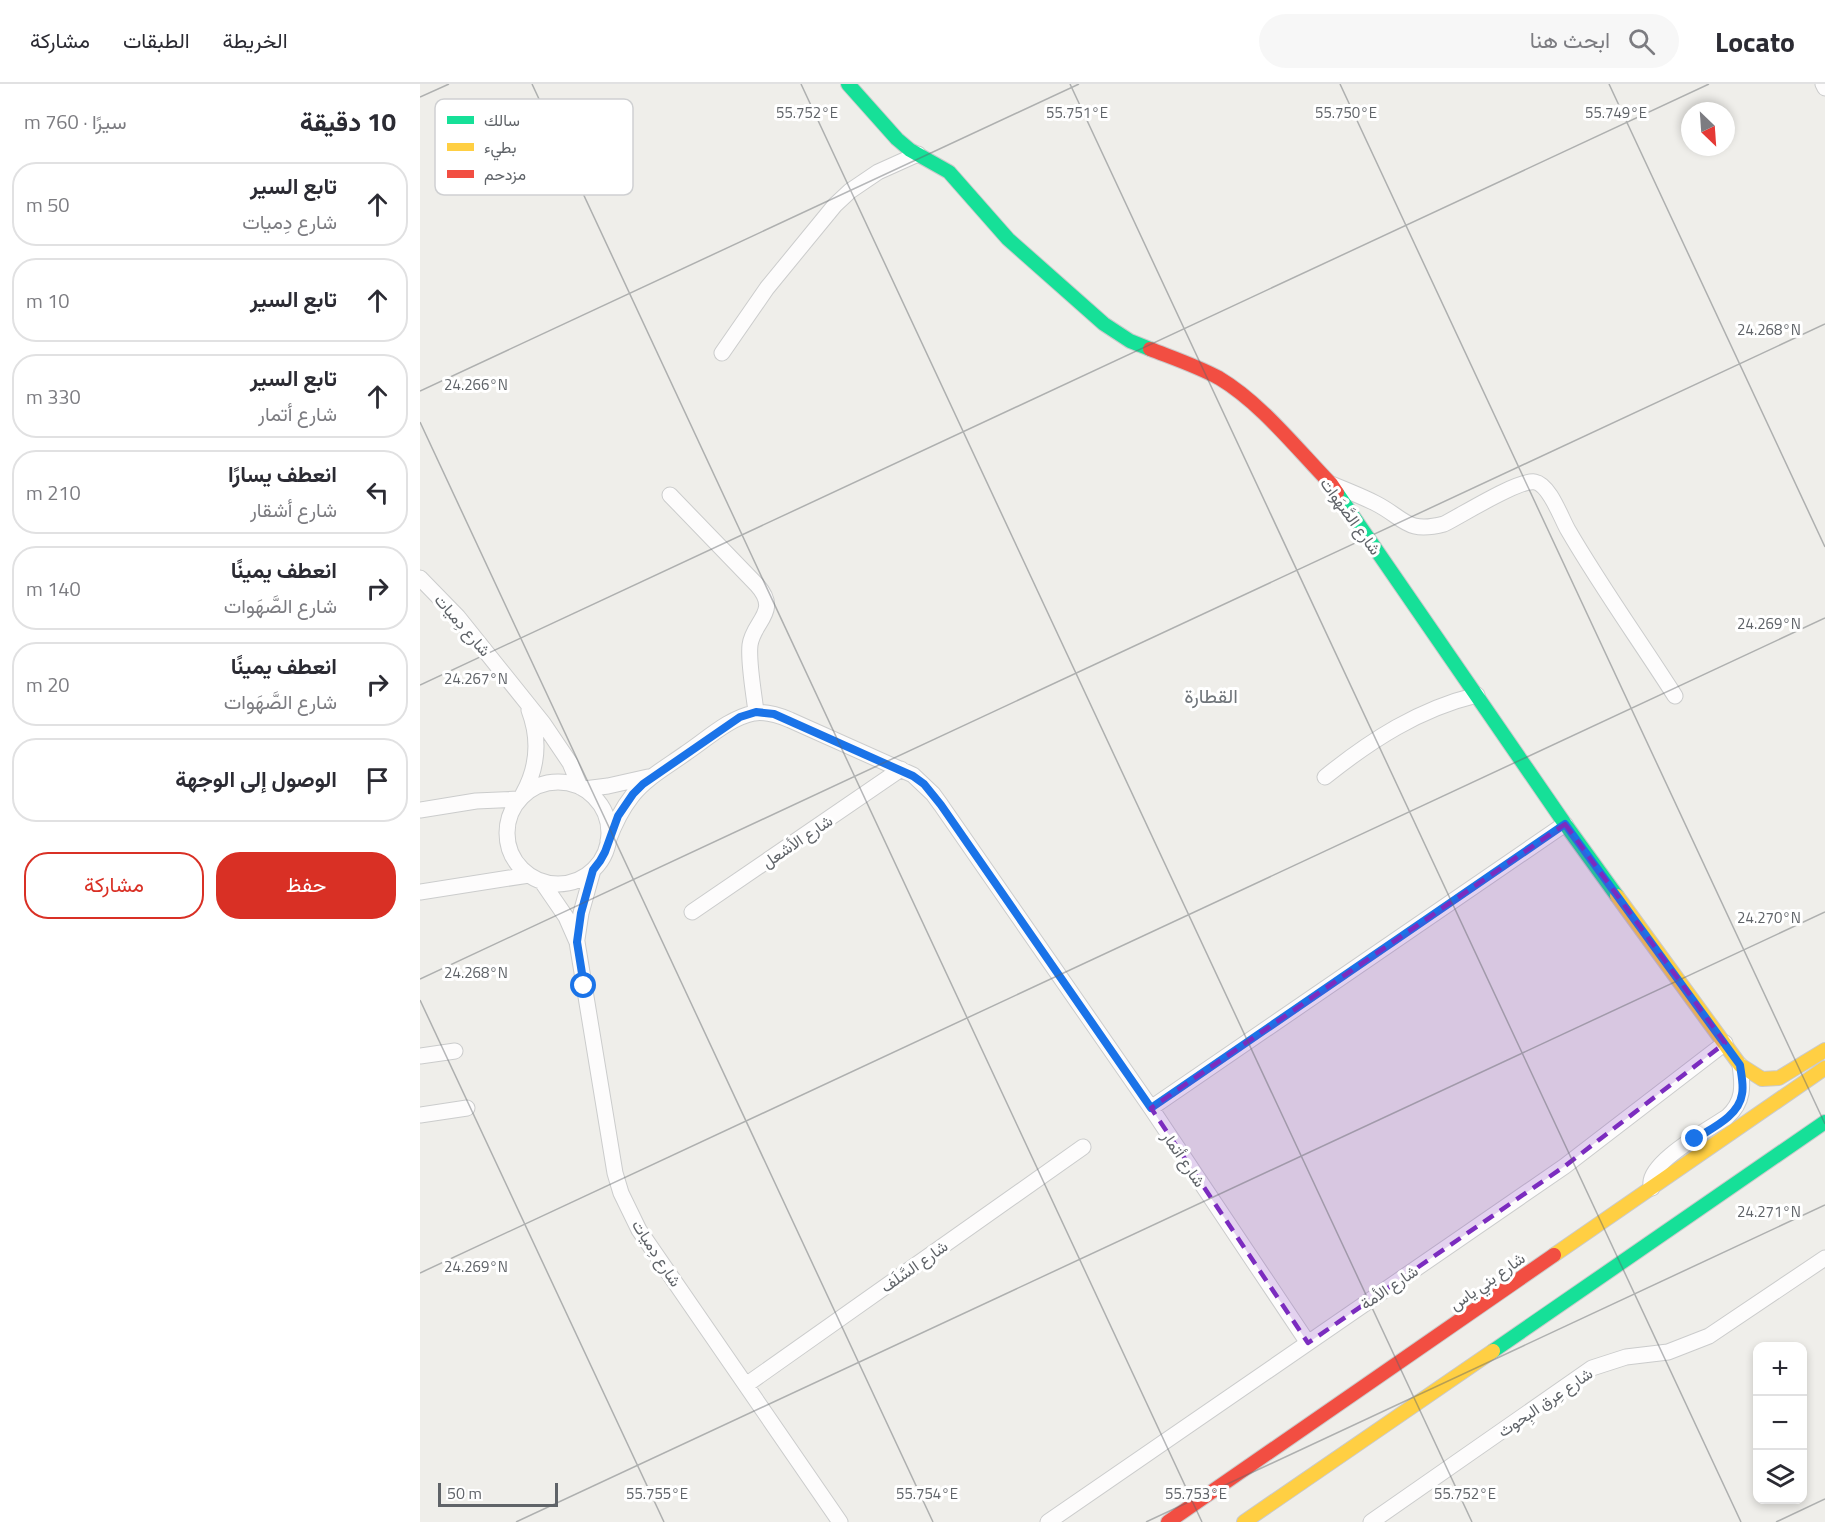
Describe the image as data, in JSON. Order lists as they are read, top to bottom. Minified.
{"streets":{"main road":["شارع الصَّهَوات","شارع بني ياس"],"street":["شارع دِميات","شارع الأشعل","شارع أتمار","شارع السَّلَف","شارع الأمة","شارع عِرق البِحوث"]},"crossings":[["شارع الصَّهَوات","شارع الأمة"],["شارع دِميات","شارع السَّلَف"],["شارع الأشعل","شارع أتمار"],["شارع أتمار","شارع الأمة"]],"districts":["القطارة"],"legend":["سالك","بطيء","مزدحم"],"scale_bar":"50 m","north":"bottom right","page":{"header":"Locato","search":"ابحث هنا","nav":["الخريطة","الطبقات","مشاركة"],"heading":["10 دقيقة","سيرًا · 760 m"],"list":[["تابع السير","شارع دِميات","50 m"],["تابع السير","10 m"],["تابع السير","شارع أتمار","330 m"],["انعطف يسارًا","شارع أشقار","210 m"],["انعطف يمينًا","شارع الصَّهَوات","140 m"],["انعطف يمينًا","شارع الصَّهَوات","20 m"],"الوصول إلى الوجهة"],"buttons":["حفظ","مشاركة"],"map_buttons":["+","−"],"scale":"50 m"},"coordinates":["55.752°E","55.751°E","55.750°E","55.749°E","24.268°N","24.266°N","24.269°N","24.267°N","24.270°N","24.271°N","55.755°E","55.754°E","55.753°E"]}
